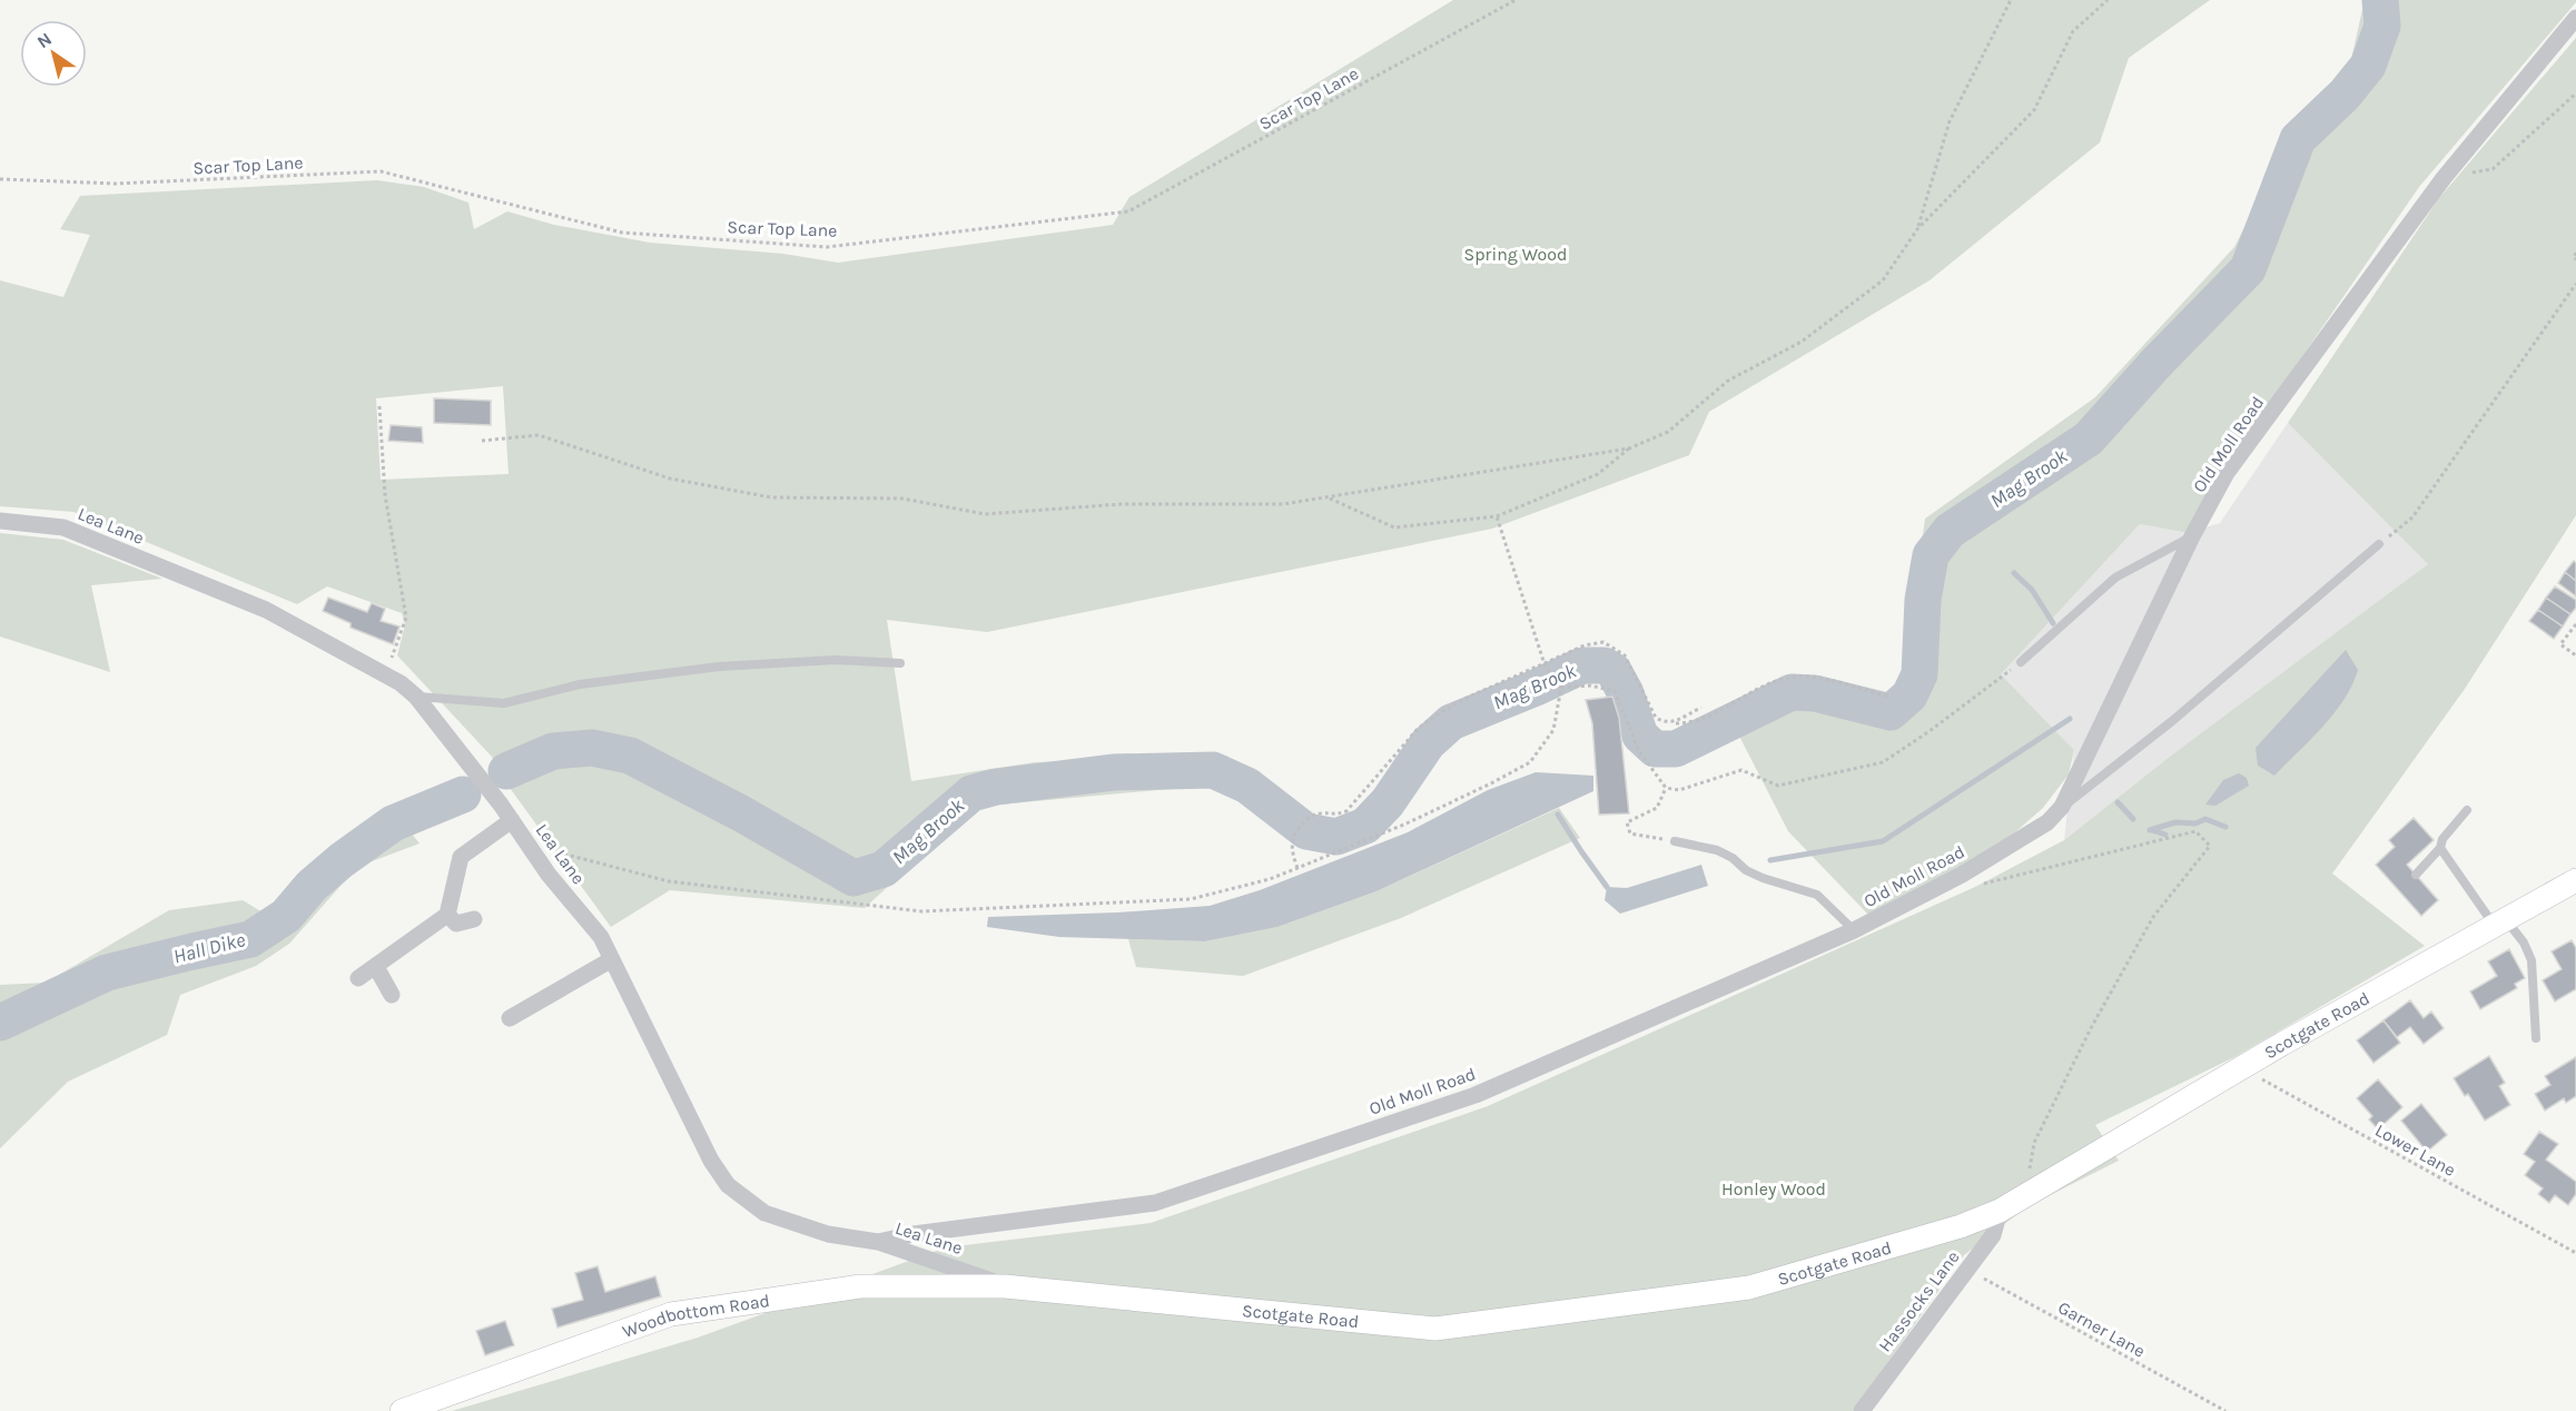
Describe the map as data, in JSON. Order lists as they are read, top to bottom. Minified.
{"streets":{"street":["Old Moll Road","Lea Lane","Scotgate Road","Hassocks Lane","Woodbottom Road"],"path":["Scar Top Lane","Lower Lane","Garner Lane"]},"crossings":[["Old Moll Road","Lea Lane"],["Lea Lane","Scotgate Road"],["Lea Lane","Woodbottom Road"],["Scotgate Road","Lower Lane"],["Scotgate Road","Hassocks Lane"],["Scotgate Road","Woodbottom Road"],["Hassocks Lane","Garner Lane"]],"water":["Mag Brook","Hall Dike"],"parks":["Spring Wood","Honley Wood"],"north":"top left"}
